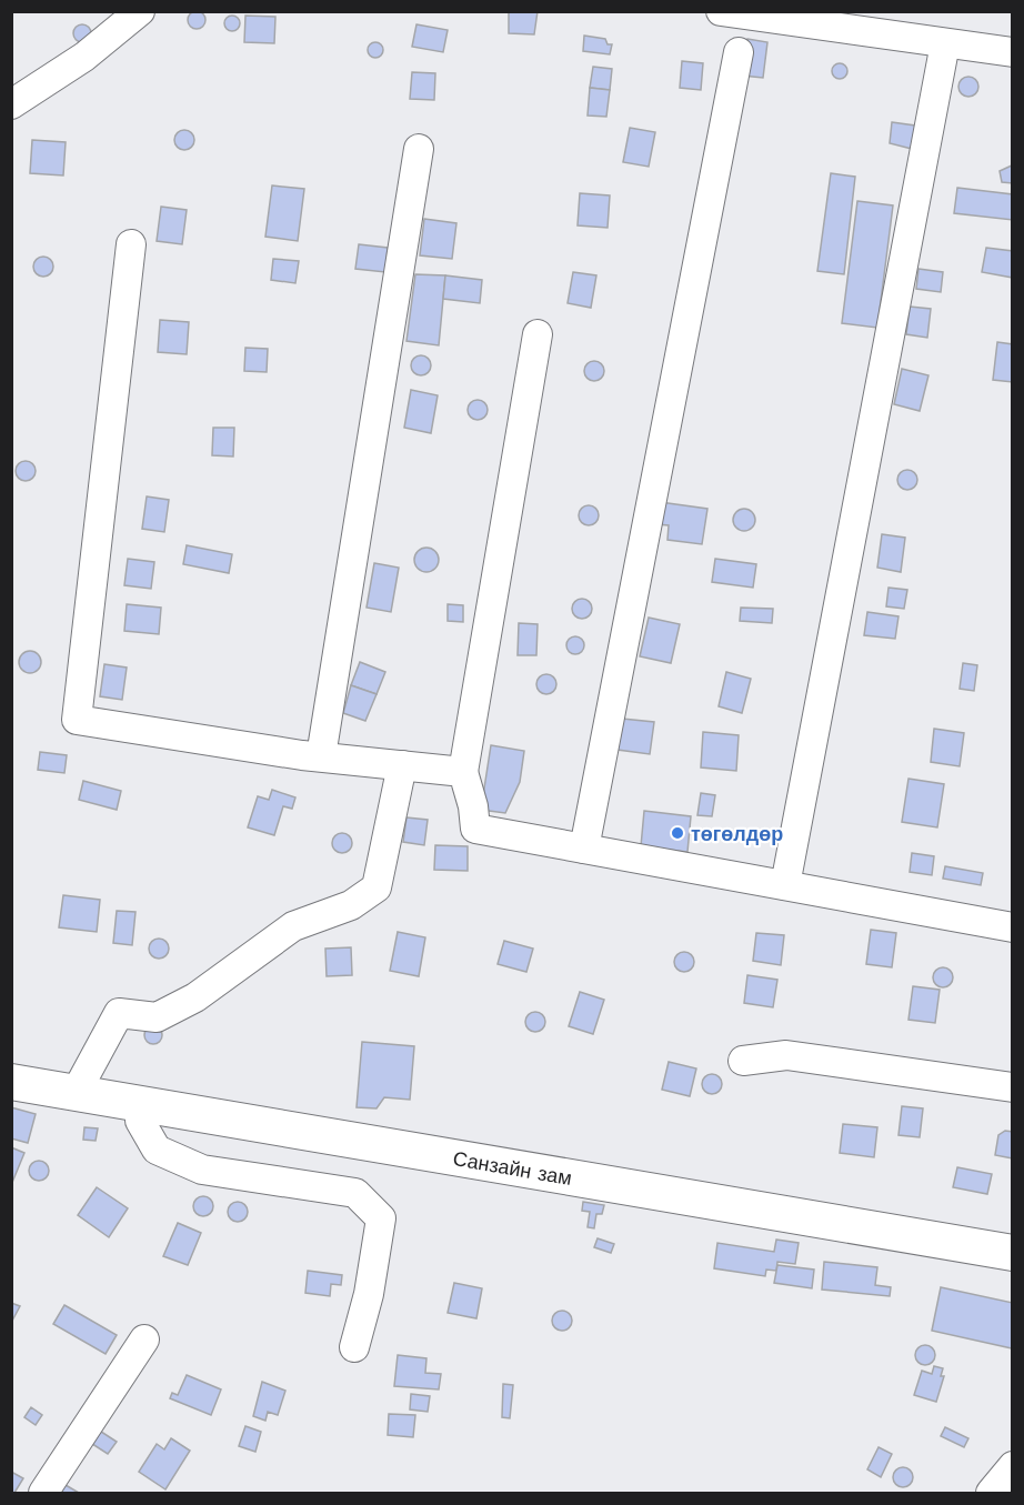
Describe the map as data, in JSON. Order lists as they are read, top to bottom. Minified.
{"streets":{"main road":["Санзайн зам"]},"places":["төгөлдөр"]}
